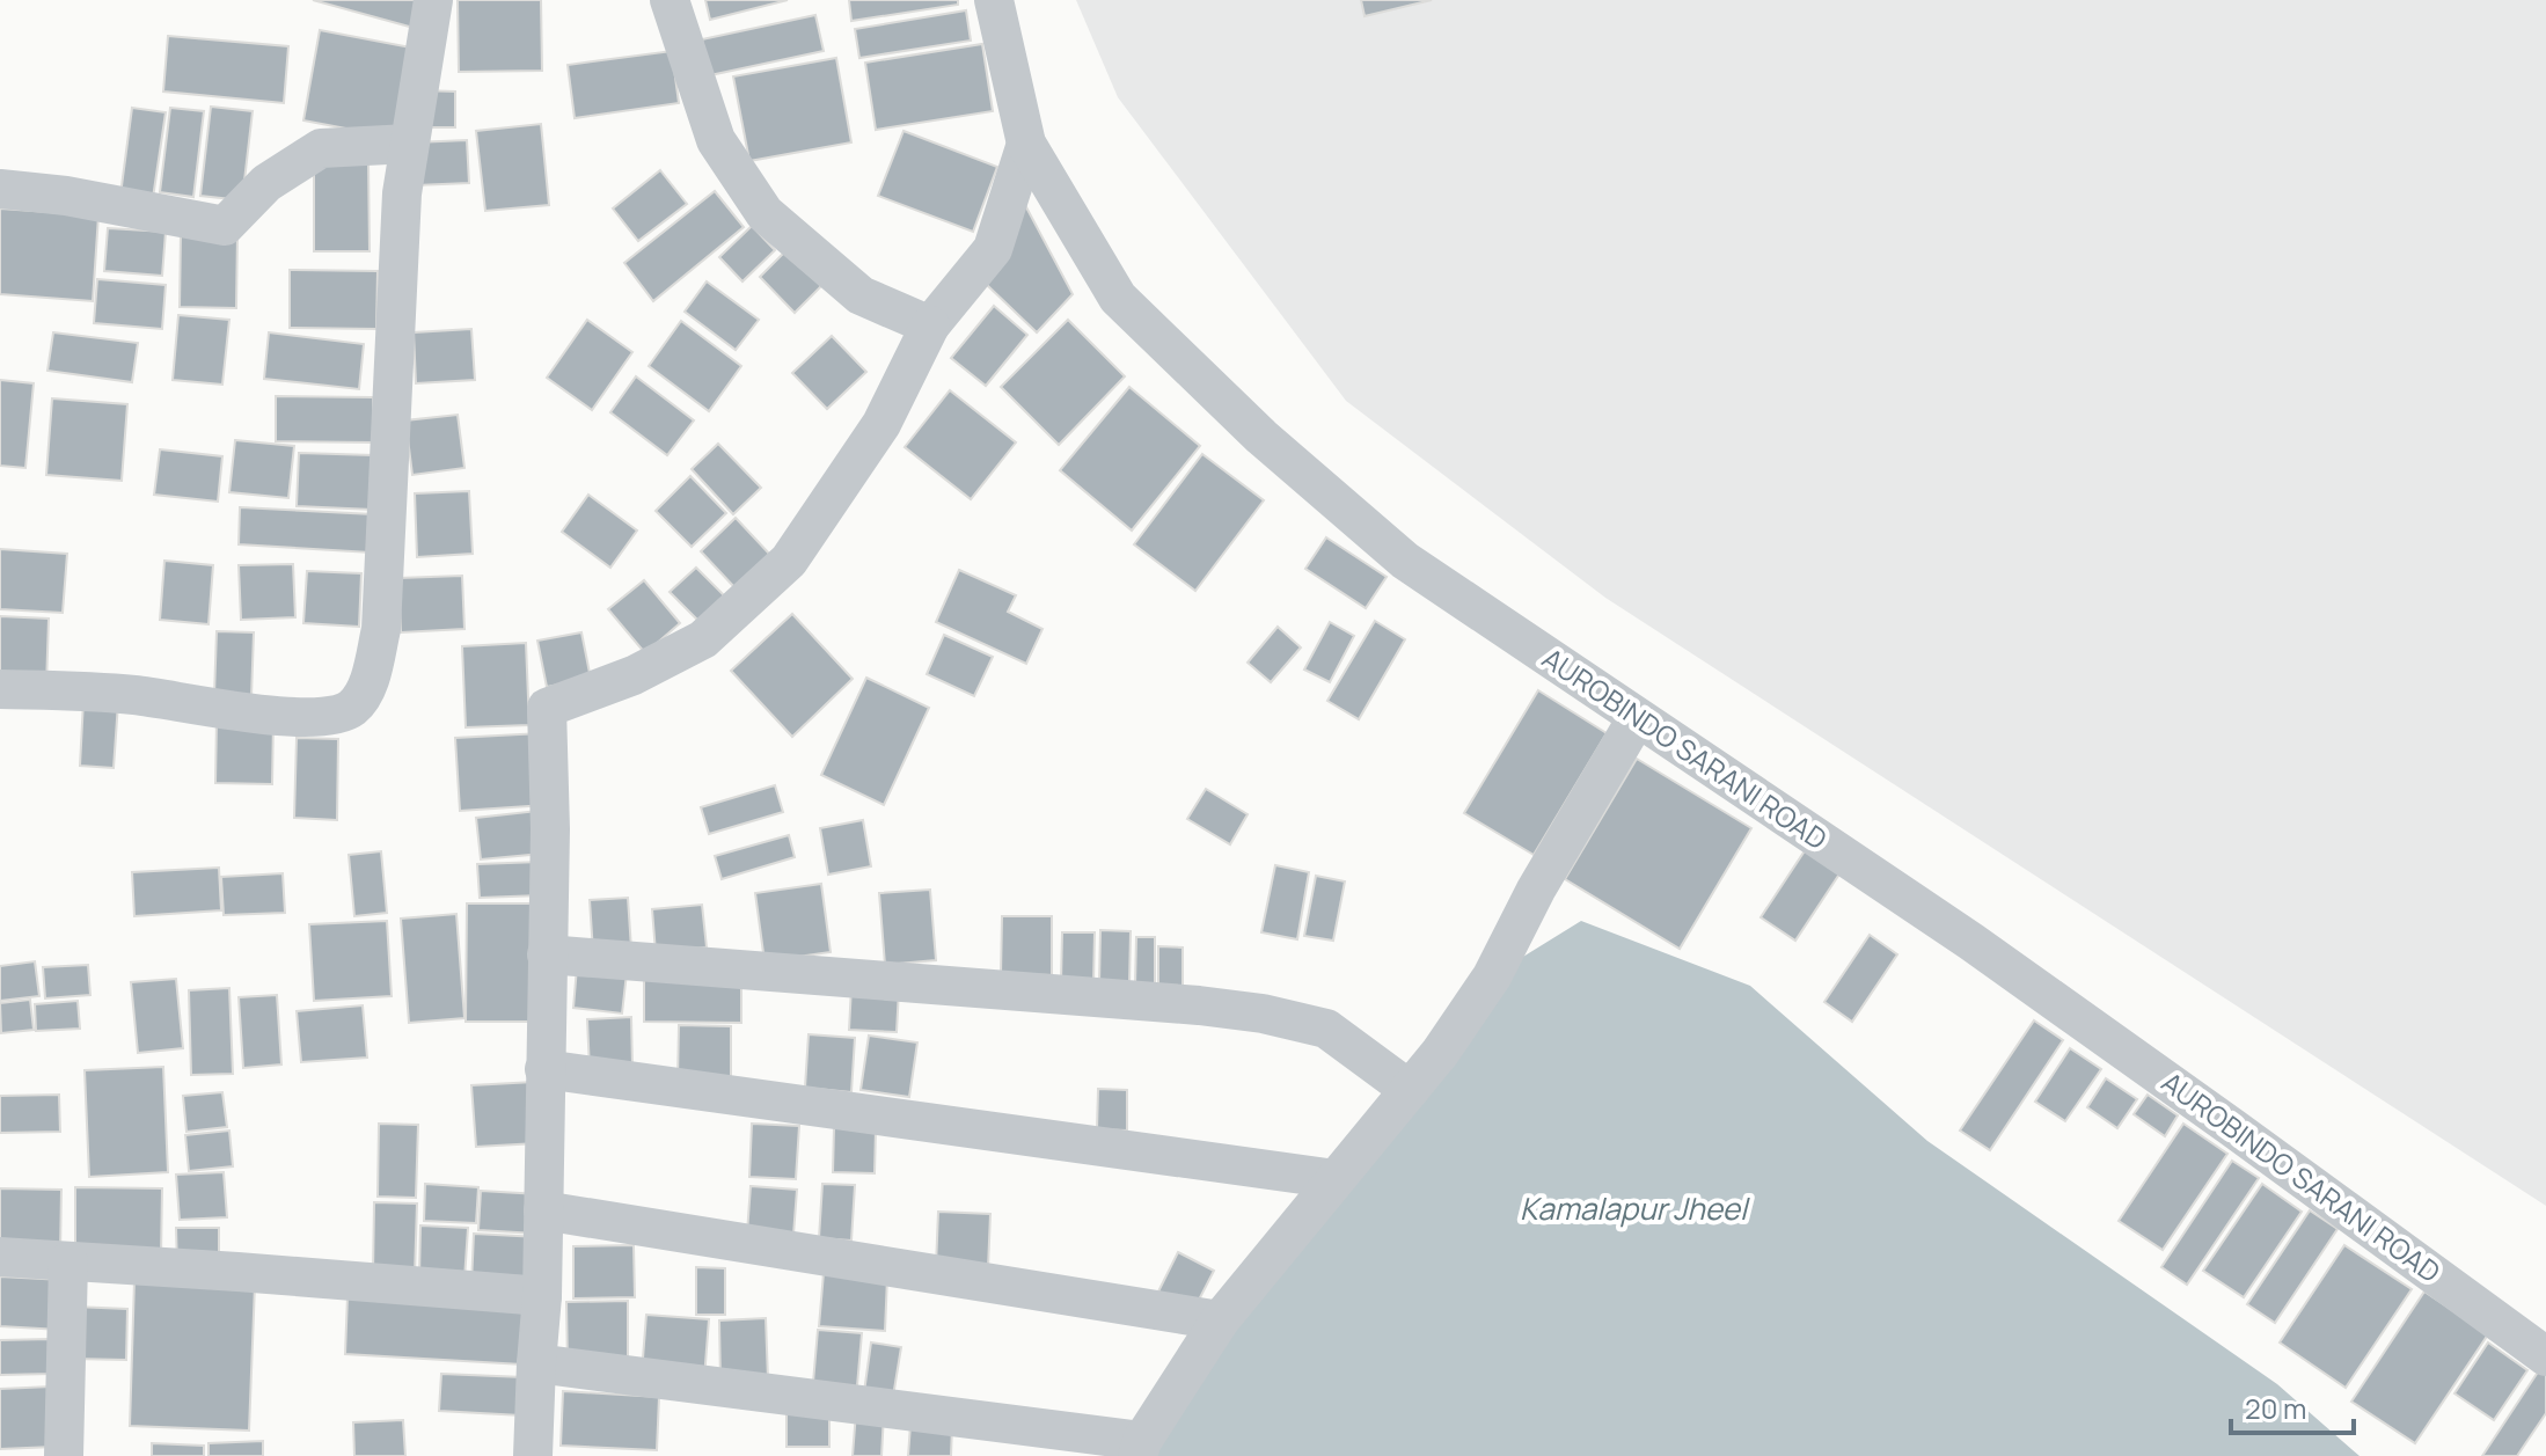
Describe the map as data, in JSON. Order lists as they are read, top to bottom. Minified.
{"streets":{"street":["AUROBINDO SARANI ROAD"]},"water":["Kamalapur Jheel"],"scale_bar":"20 m"}
